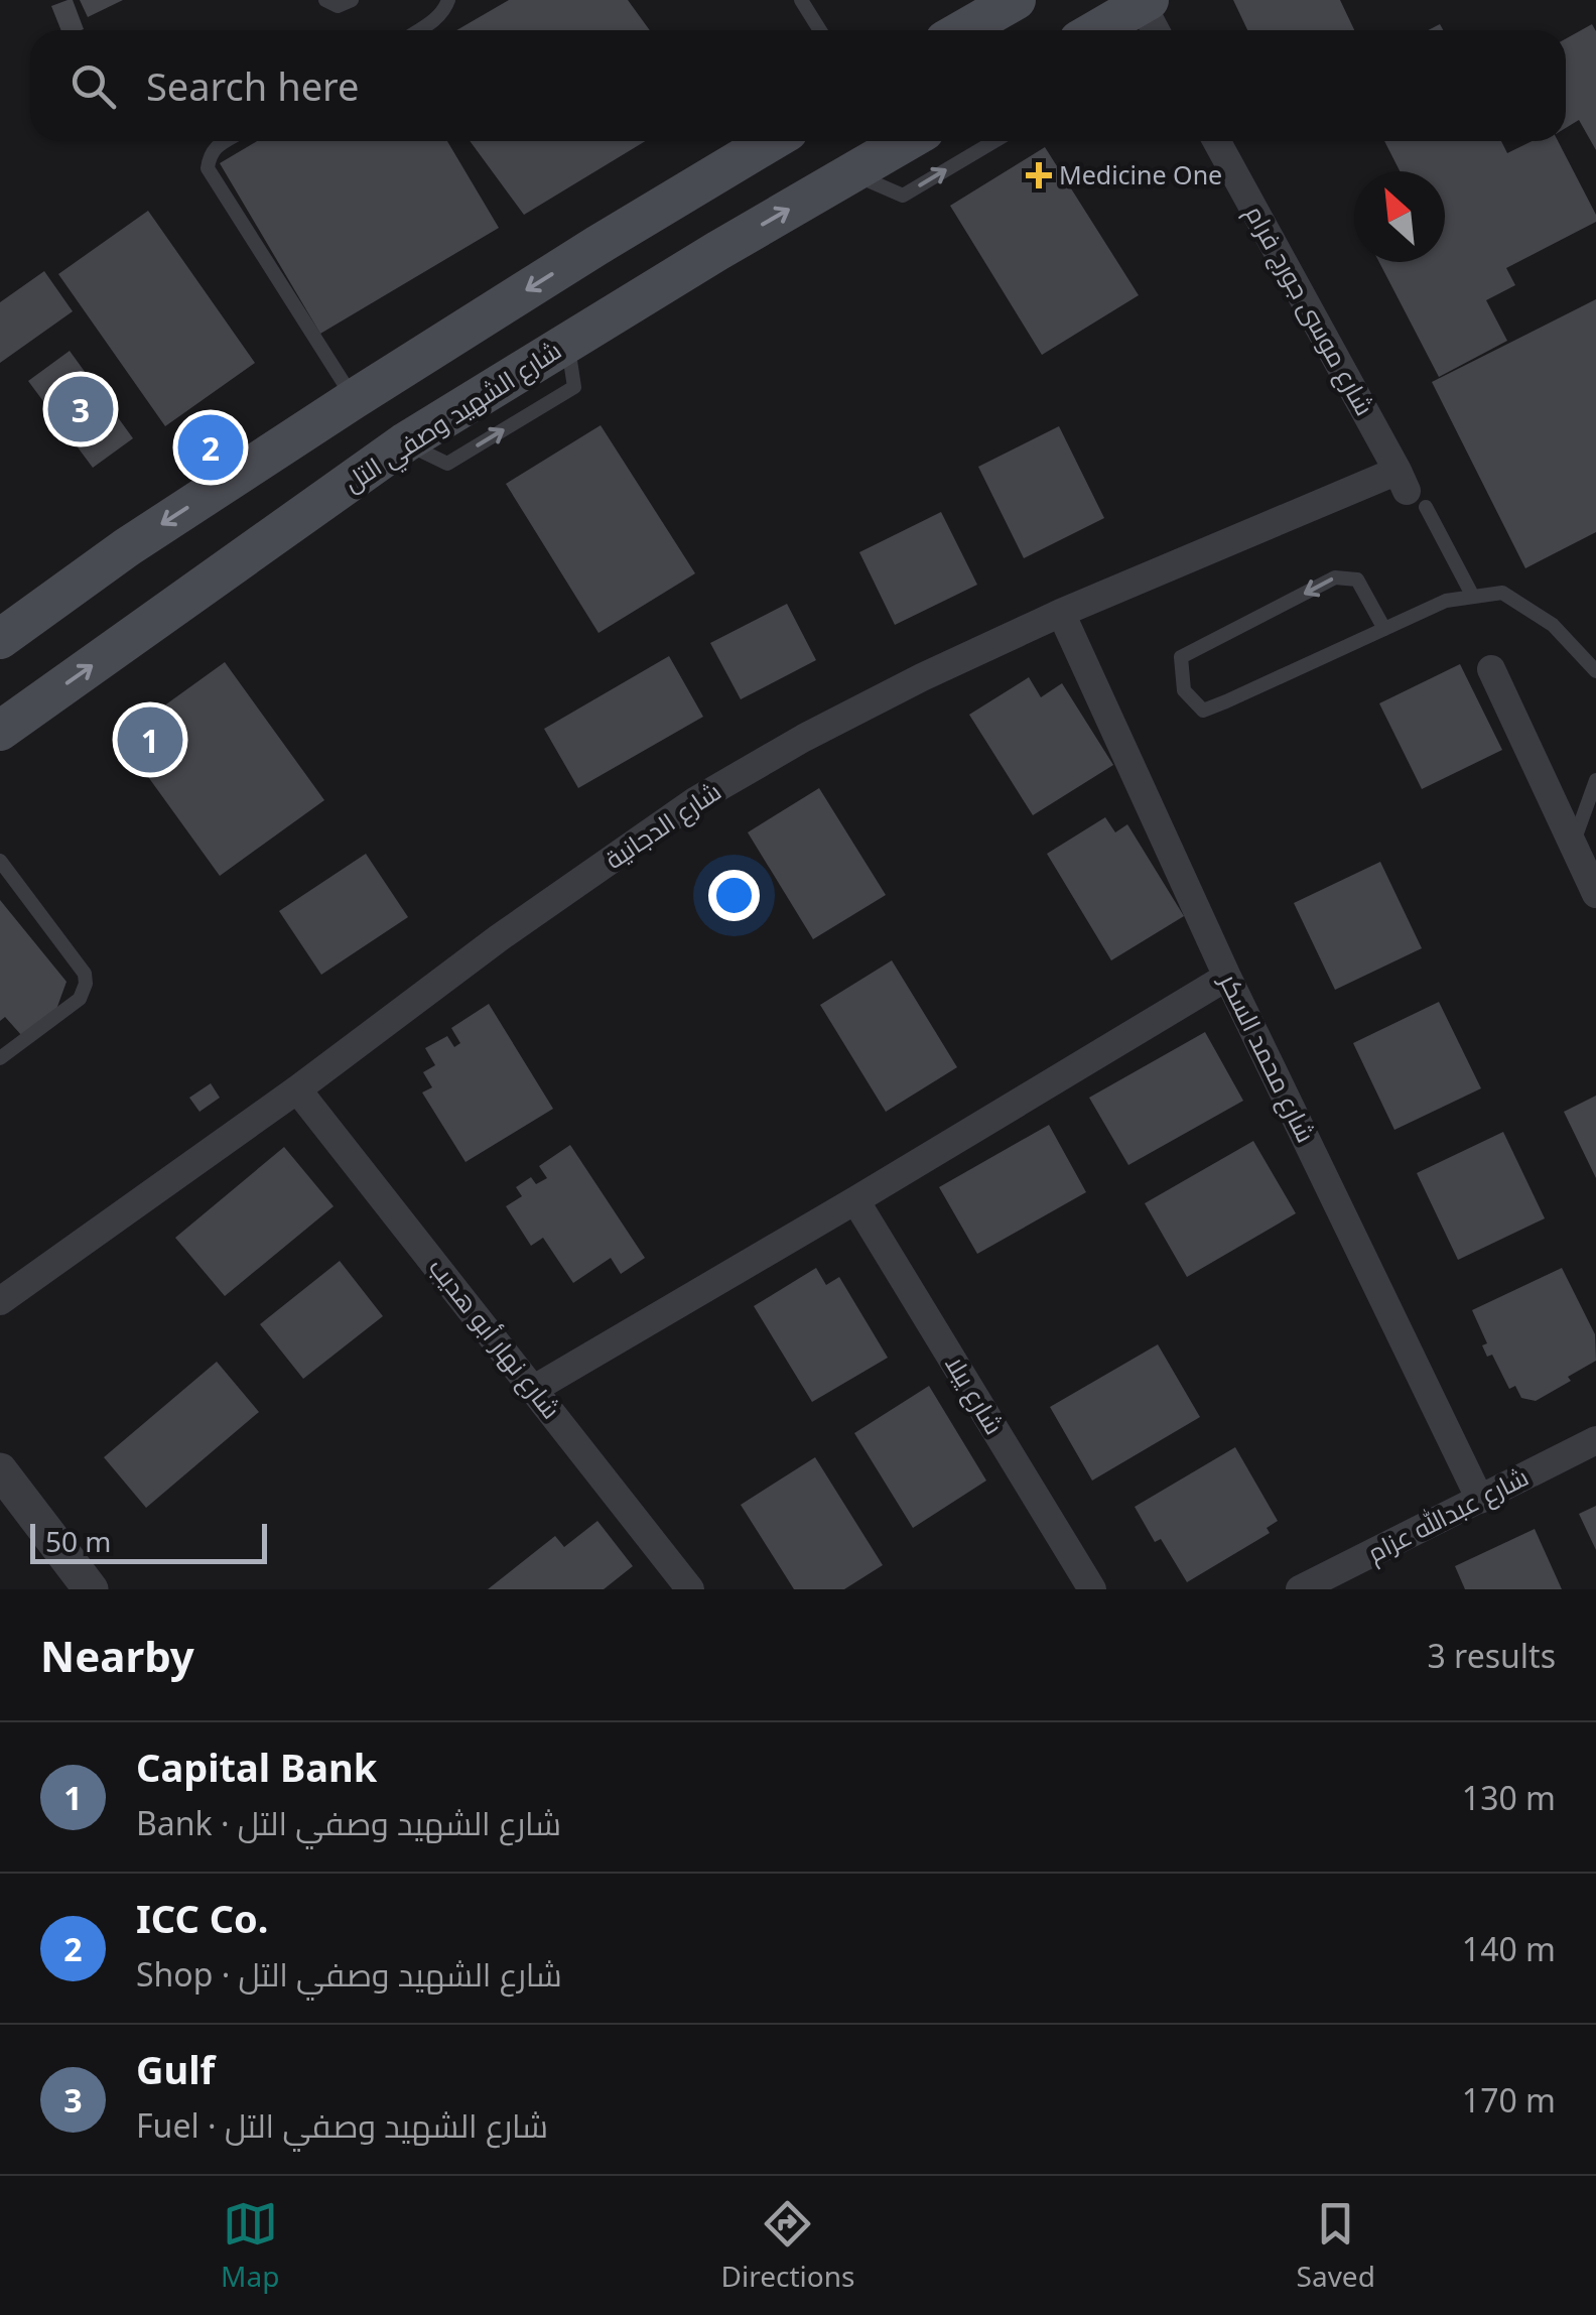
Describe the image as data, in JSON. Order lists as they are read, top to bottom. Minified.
{"streets":{"main road":["شارع الشهيد وصفي التل"],"street":["شارع موسى جورج فرام","شارع الدجانية","شارع محمد السكر","شارع نهار أبو هديب","شارع يبلا","شارع عبدالله عزام"]},"crossings":[["شارع موسى جورج فرام","شارع الدجانية"],["شارع الدجانية","شارع محمد السكر"],["شارع الدجانية","شارع نهار أبو هديب"],["شارع محمد السكر","شارع عبدالله عزام"]],"places":{"health":["Medicine One"]},"scale_bar":"50 m","north":"top left","page":{"search":"Search here","pins":["3","2","1"],"scale":"50 m","heading":["Nearby","3 results"],"list":[{"mark":"1","name":"Capital Bank","note":"Bank · شارع الشهيد وصفي التل","value":"130 m"},{"mark":"2","name":"ICC Co.","note":"Shop · شارع الشهيد وصفي التل","value":"140 m"},{"mark":"3","name":"Gulf","note":"Fuel · شارع الشهيد وصفي التل","value":"170 m"}],"nav":["Map","Directions","Saved"]}}
